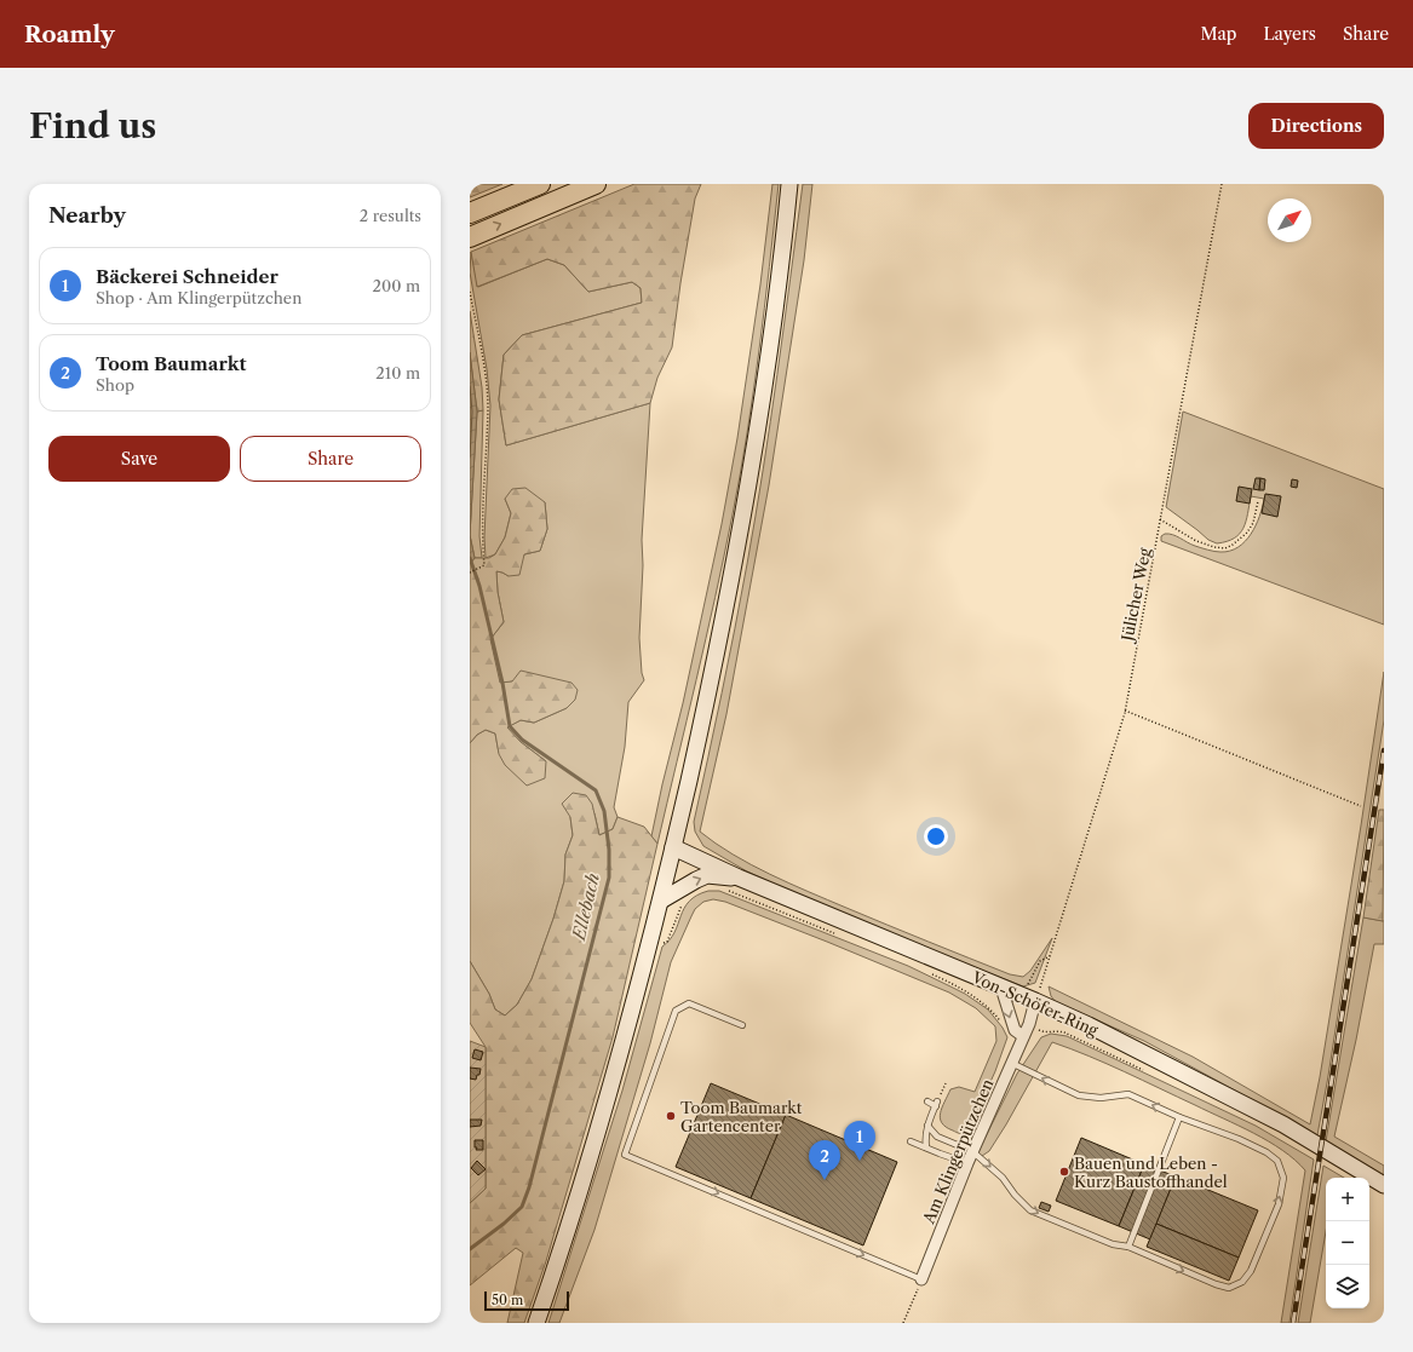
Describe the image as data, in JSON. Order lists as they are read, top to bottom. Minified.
{"streets":{"main road":["Von-Schöfer-Ring"],"street":["Am Klingerpützchen"],"path":["Jülicher Weg"]},"crossings":[["Jülicher Weg","Von-Schöfer-Ring"],["Jülicher Weg","Am Klingerpützchen"],["Von-Schöfer-Ring","Am Klingerpützchen"]],"water":["Ellebach"],"places":["Toom Baumarkt Gartencenter","Bauen und Leben - Kurz Baustoffhandel"],"scale_bar":"50 m","north":"top right","page":{"header":"Roamly","nav":["Map","Layers","Share"],"buttons":["Directions",["Save","Share"]],"title":"Find us","heading":["Nearby","2 results"],"list":[{"mark":"1","name":"Bäckerei Schneider","note":"Shop · Am Klingerpützchen","value":"200 m"},{"mark":"2","name":"Toom Baumarkt","note":"Shop","value":"210 m"}],"pins":["1","2"],"map_buttons":["+","−"],"scale":"50 m"}}
